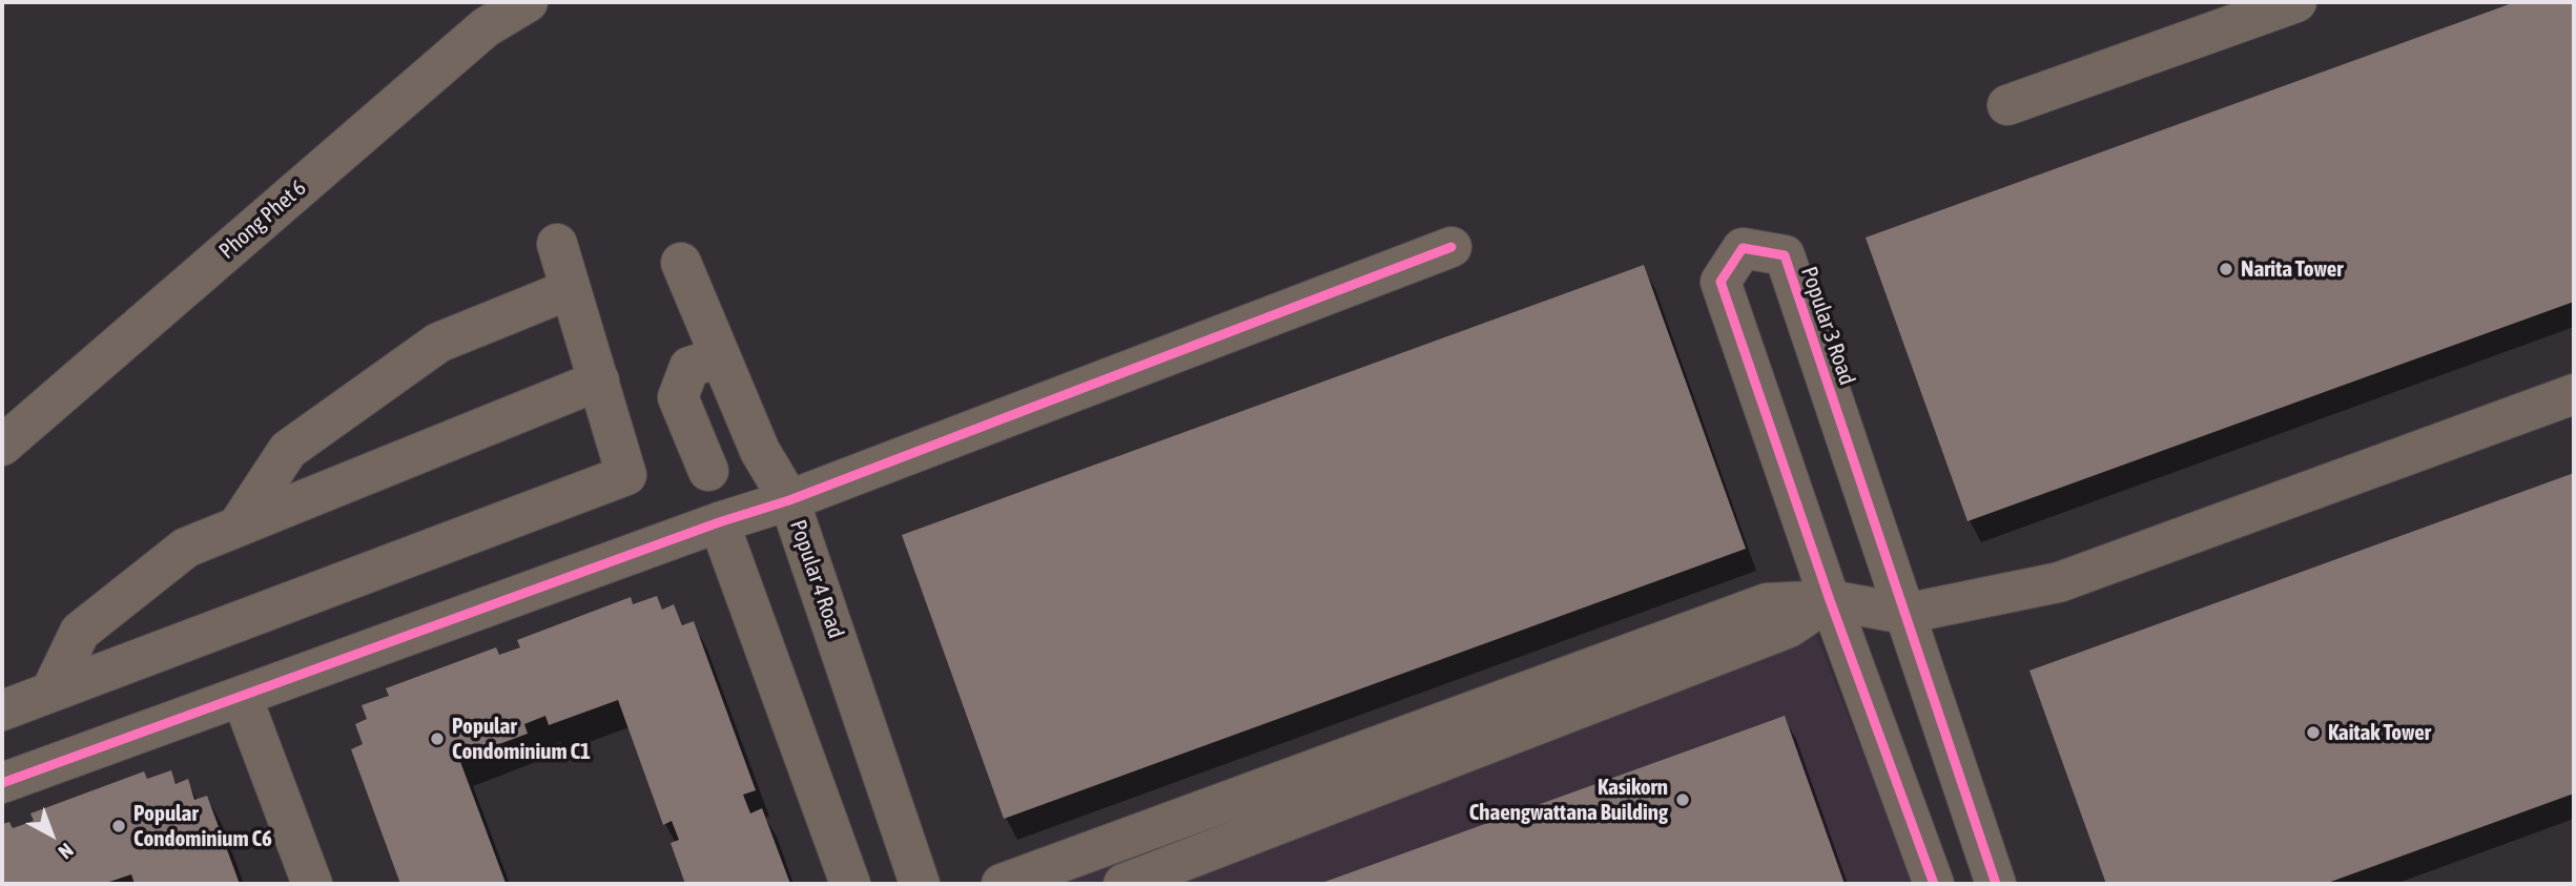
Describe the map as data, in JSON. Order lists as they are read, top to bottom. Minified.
{"streets":{"street":["Phong Phet 6","Popular 3 Road","Popular 4 Road"]},"places":["Narita Tower","Kaitak Tower","Popular Condominium C1","Kasikorn Chaengwattana Building","Popular Condominium C6"],"north":"bottom right"}
